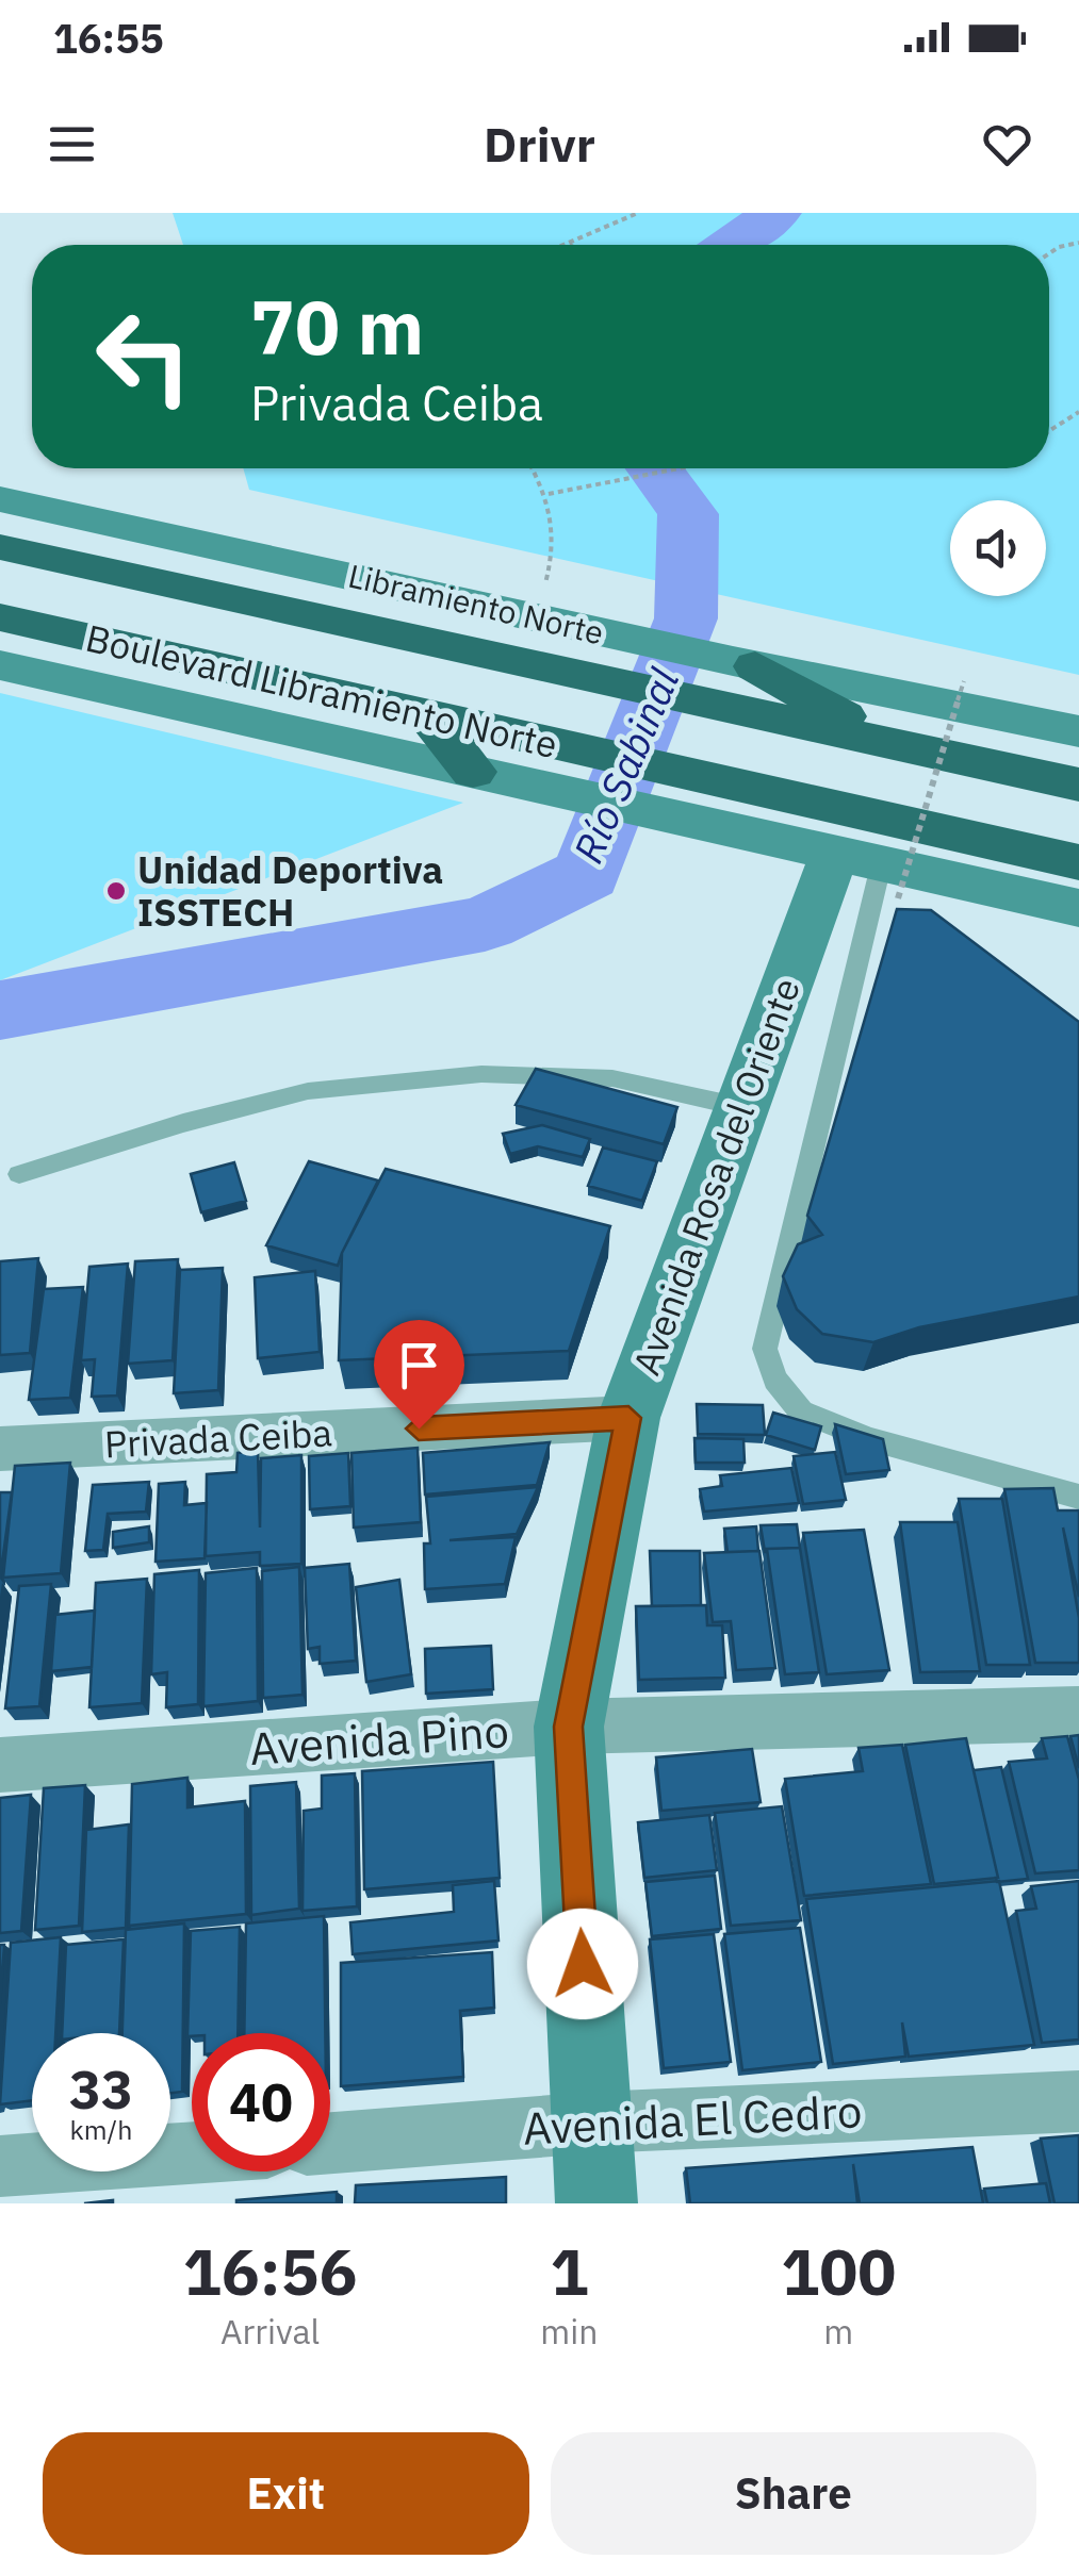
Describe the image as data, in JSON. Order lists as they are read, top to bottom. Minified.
{"streets":{"highway":["Boulevard Libramiento Norte"],"street":["Libramiento Norte","Avenida Rosa del Oriente","Privada Ceiba","Avenida Pino","Avenida El Cedro"]},"crossings":[["Avenida Rosa del Oriente","Privada Ceiba"],["Avenida Rosa del Oriente","Avenida Pino"],["Avenida Rosa del Oriente","Avenida El Cedro"]],"water":["Río Sabinal"],"places":["Unidad Deportiva ISSTECH"],"page":{"status":"16:55","header":"Drivr","turn":["70 m","Privada Ceiba"],"speed":"33 km/h","limit":"40","eta":["16:56","Arrival","1","min","100","m"],"buttons":["Exit","Share"]}}
